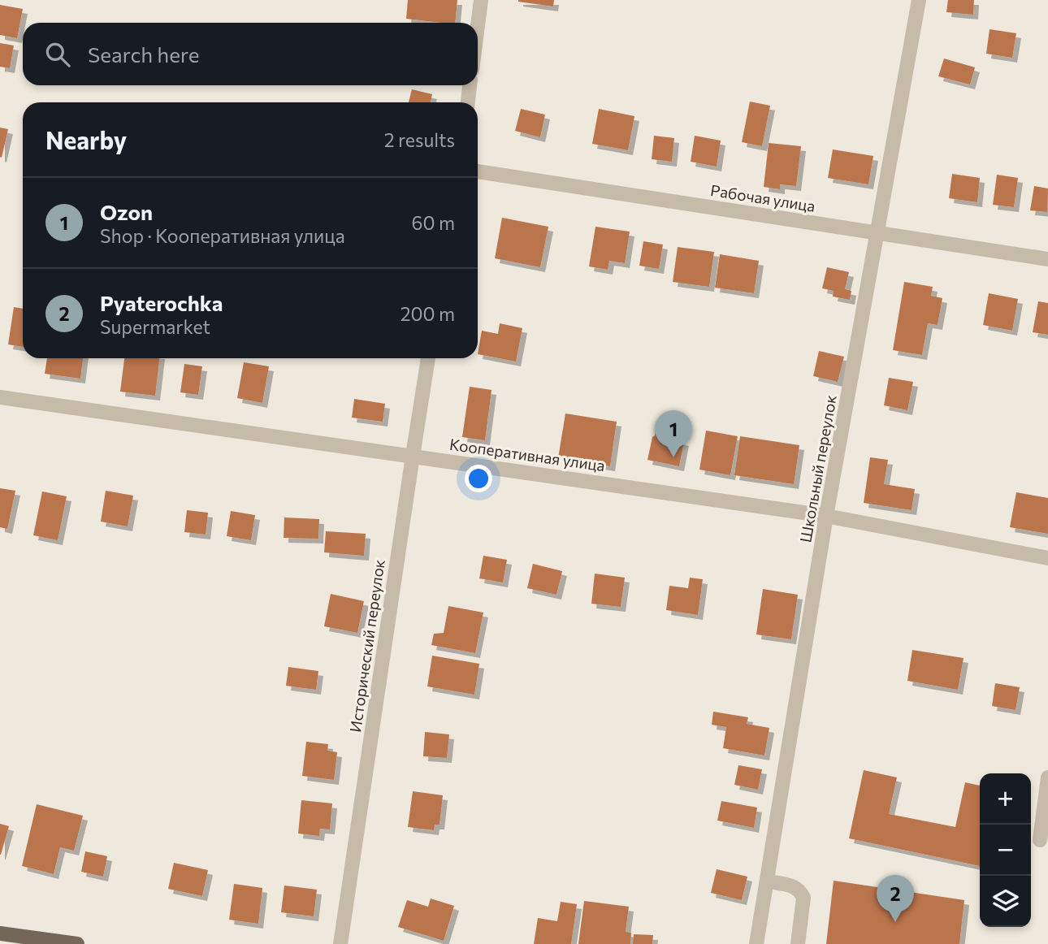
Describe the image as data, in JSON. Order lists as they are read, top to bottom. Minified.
{"streets":{"street":["Рабочая улица","Кооперативная улица","Школьный переулок","Исторический переулок"]},"crossings":[["Рабочая улица","Школьный переулок"],["Кооперативная улица","Школьный переулок"],["Кооперативная улица","Исторический переулок"]],"page":{"search":"Search here","heading":["Nearby","2 results"],"list":[{"mark":"1","name":"Ozon","note":"Shop · Кооперативная улица","value":"60 m"},{"mark":"2","name":"Pyaterochka","note":"Supermarket","value":"200 m"}],"pins":["1","2"],"map_buttons":["+","−"]}}
